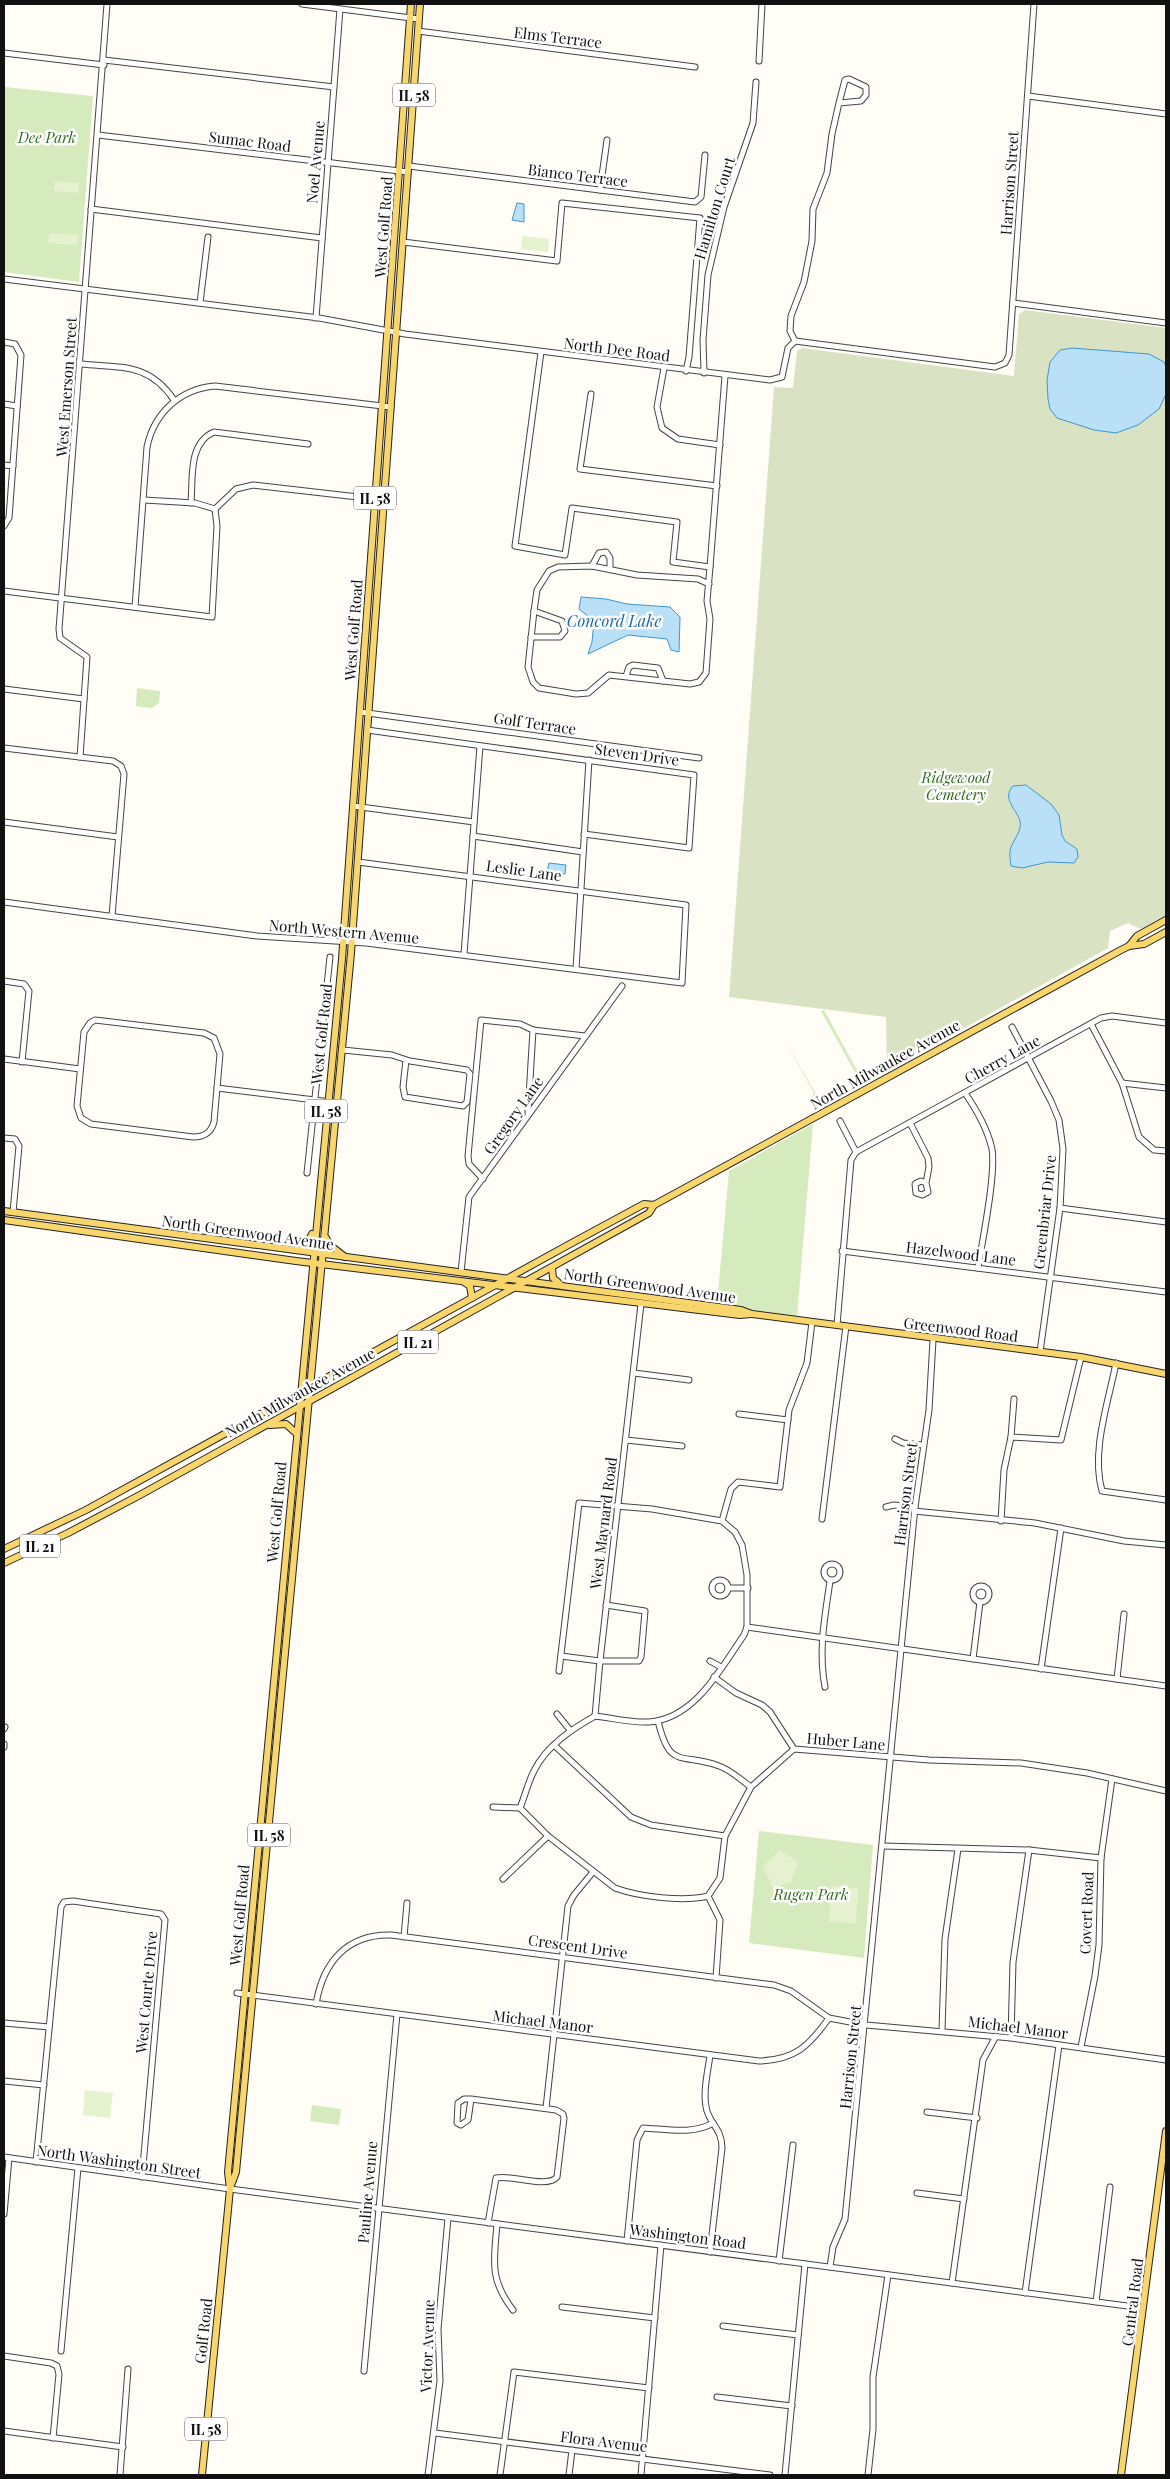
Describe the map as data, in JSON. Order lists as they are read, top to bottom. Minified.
{"streets":{"main road":["IL 58","West Golf Road","North Milwaukee Avenue","North Greenwood Avenue","Greenwood Road","IL 21","Central Road","Golf Road"],"street":["Elms Terrace","Sumac Road","Noel Avenue","Bianco Terrace","Harrison Street","Hamilton Court","North Dee Road","West Emerson Street","Golf Terrace","Steven Drive","Leslie Lane","North Western Avenue","Cherry Lane","Gregory Lane","Greenbriar Drive","Hazelwood Lane","West Maynard Road","Huber Lane","Covert Road","Crescent Drive","West Courte Drive","Michael Manor","North Washington Street","Pauline Avenue","Washington Road","Victor Avenue","Flora Avenue"]},"crossings":[["Elms Terrace","West Golf Road"],["Sumac Road","Noel Avenue"],["Sumac Road","Bianco Terrace"],["Sumac Road","West Golf Road"],["Sumac Road","West Emerson Street"],["Noel Avenue","North Dee Road"],["Bianco Terrace","West Golf Road"],["Harrison Street","North Dee Road"],["Harrison Street","Huber Lane"],["Harrison Street","Crescent Drive"],["Harrison Street","Michael Manor"],["Harrison Street","Washington Road"],["Hamilton Court","North Dee Road"],["West Golf Road","North Dee Road"],["West Golf Road","Golf Terrace"],["West Golf Road","Steven Drive"],["West Golf Road","Leslie Lane"],["West Golf Road","North Western Avenue"],["West Golf Road","North Milwaukee Avenue"],["West Golf Road","North Greenwood Avenue"],["West Golf Road","Michael Manor"],["West Golf Road","North Washington Street"],["West Golf Road","Washington Road"],["West Golf Road","Golf Road"],["North Dee Road","West Emerson Street"],["Leslie Lane","North Western Avenue"],["Cherry Lane","Greenbriar Drive"],["North Milwaukee Avenue","North Greenwood Avenue"],["Gregory Lane","North Greenwood Avenue"],["Greenbriar Drive","Hazelwood Lane"],["Greenbriar Drive","Greenwood Road"],["North Greenwood Avenue","Greenwood Road"],["North Greenwood Avenue","West Maynard Road"],["Huber Lane","Covert Road"],["Covert Road","Michael Manor"],["Crescent Drive","Michael Manor"],["West Courte Drive","North Washington Street"],["Michael Manor","Pauline Avenue"],["North Washington Street","Washington Road"],["North Washington Street","Golf Road"],["Pauline Avenue","Washington Road"],["Washington Road","Central Road"],["Washington Road","Golf Road"],["Washington Road","Victor Avenue"],["Victor Avenue","Flora Avenue"]],"water":["Concord Lake"],"parks":["Dee Park","Ridgewood Cemetery","Rugen Park"]}
